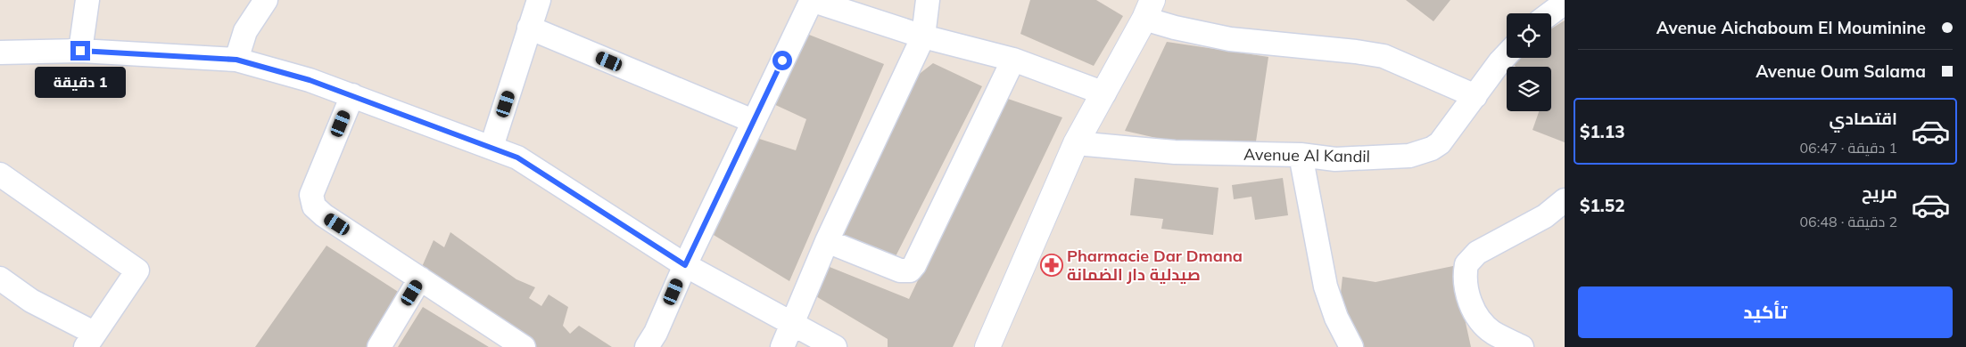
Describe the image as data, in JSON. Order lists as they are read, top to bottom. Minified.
{"streets":{"street":["Avenue Al Kandil"]},"places":{"pharmacy":["Pharmacie Dar Dmana صيدلية دار الضمانة"]},"page":{"banner":["Avenue Aichaboum El Mouminine","Avenue Oum Salama"],"bubble":"1 دقيقة","list":[{"name":"اقتصادي","note":"1 دقيقة · 06:47","value":"$1.13"},{"name":"مريح","note":"2 دقيقة · 06:48","value":"$1.52"}],"buttons":"تأكيد"}}
